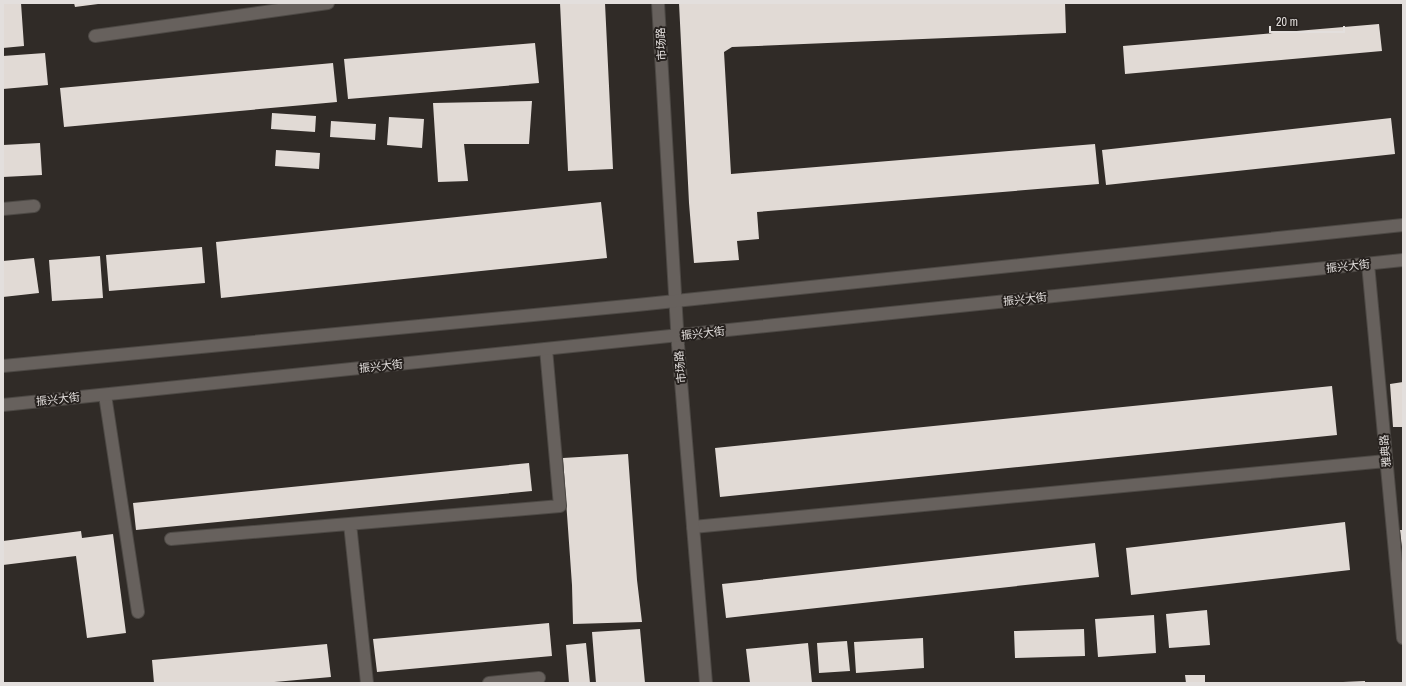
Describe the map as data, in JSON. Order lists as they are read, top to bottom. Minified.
{"streets":{"street":["市场路","振兴大街","雅典路"]},"crossings":[["市场路","振兴大街"],["振兴大街","雅典路"]],"scale_bar":"20 m"}
